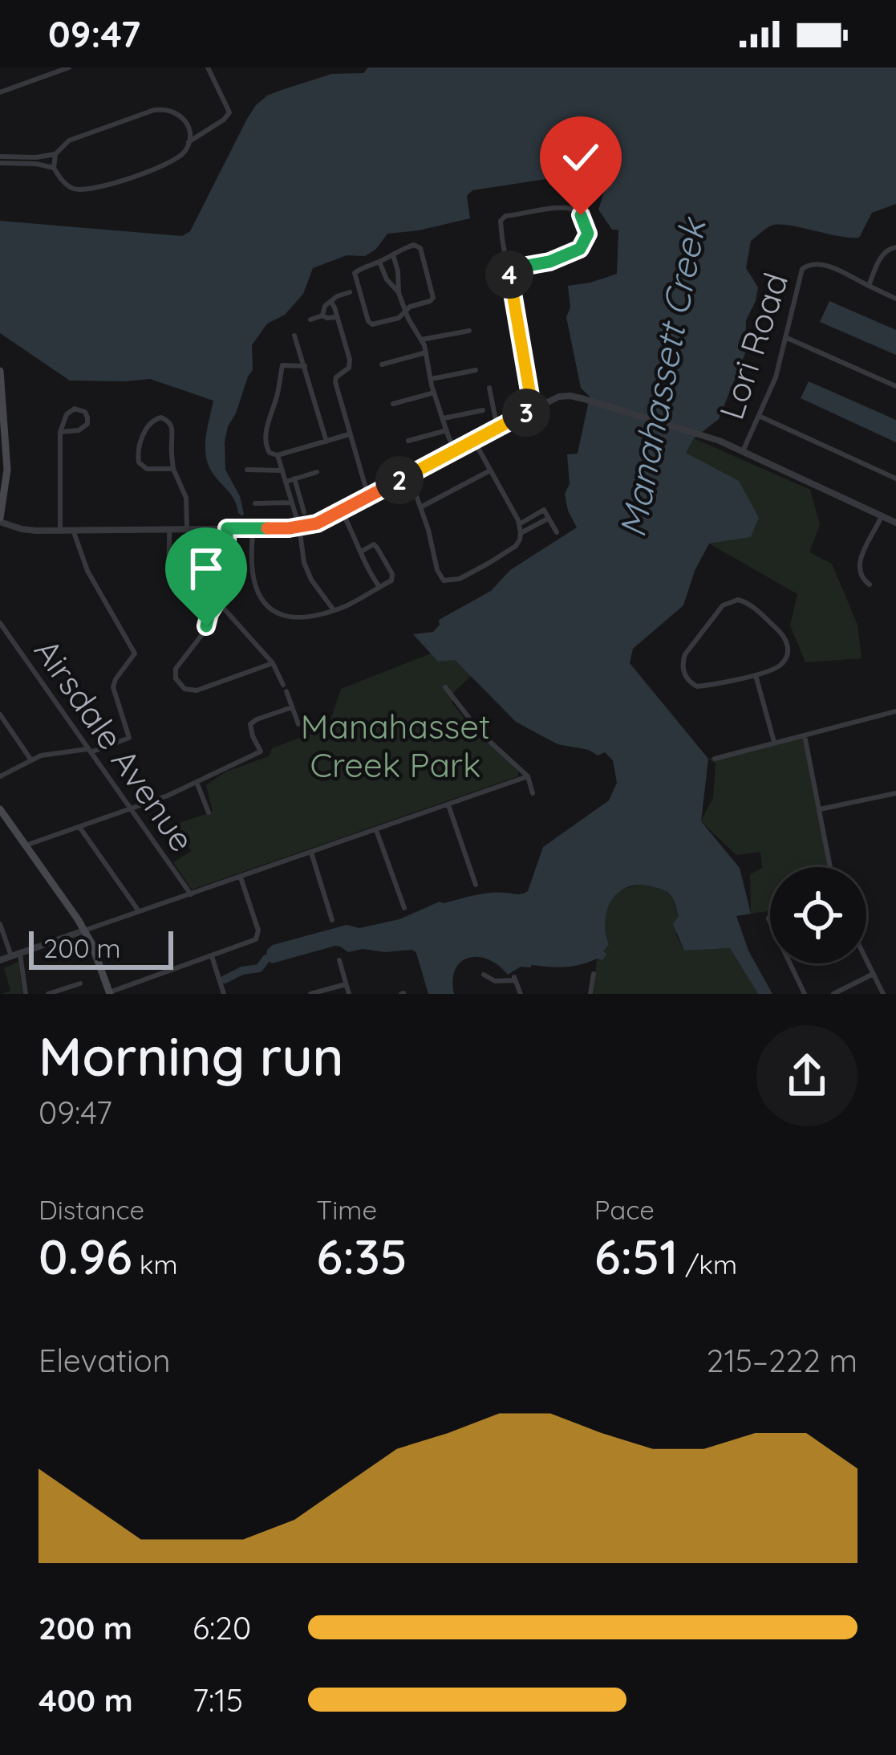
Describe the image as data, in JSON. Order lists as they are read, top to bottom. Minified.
{"streets":{"street":["Lori Road","Airsdale Avenue"]},"water":["Manahassett Creek"],"parks":["Manahasset Creek Park"],"scale_bar":"200 m","page":{"status":"09:47","pins":["4","3","2"],"scale":"200 m","heading":["Morning run","09:47"],"stats":[["Distance","0.96 km"],["Time","6:35"],["Pace","6:51 /km"]],"chart":["Elevation","215–222 m"],"list":[{"name":"200 m","note":"6:20"},{"name":"400 m","note":"7:15"}]}}
